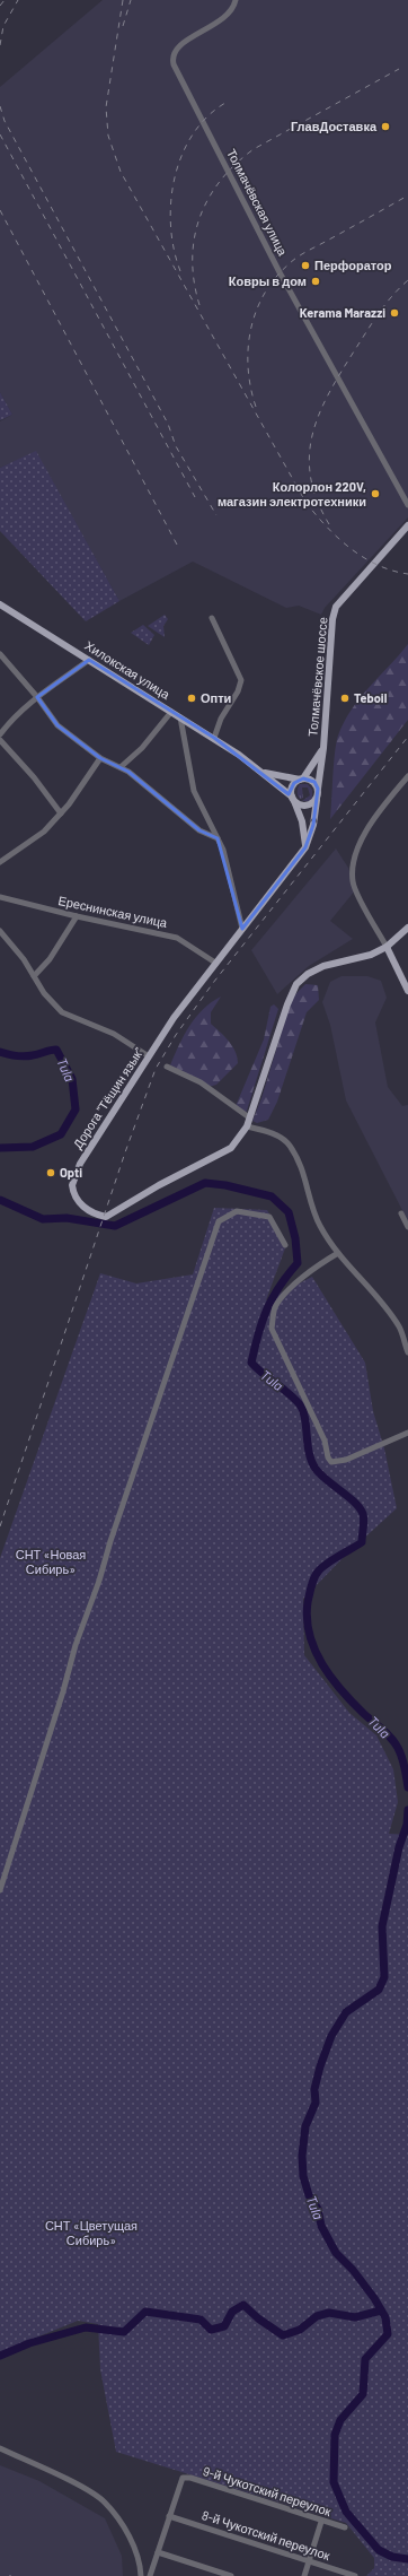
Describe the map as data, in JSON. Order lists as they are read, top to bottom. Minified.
{"streets":{"main road":["Хилокская улица","Толмачёвское шоссе","Дорога \"Тёщин язык\""],"street":["Толмачёвская улица","Ереснинская улица","9-й Чукотский переулок","8-й Чукотский переулок"]},"crossings":[["Хилокская улица","Толмачёвское шоссе"],["Хилокская улица","Дорога \"Тёщин язык\""],["Толмачёвское шоссе","Дорога \"Тёщин язык\""],["Ереснинская улица","Дорога \"Тёщин язык\""],["9-й Чукотский переулок","8-й Чукотский переулок"]],"water":["Tula"],"parks":["СНТ «Новая Сибирь»","СНТ «Цветущая Сибирь»"],"places":["ГлавДоставка","Перфоратор","Ковры в дом","Kerama Marazzi","Колорлон 220V, магазин электротехники","Опти","Teboil","Opti"]}
